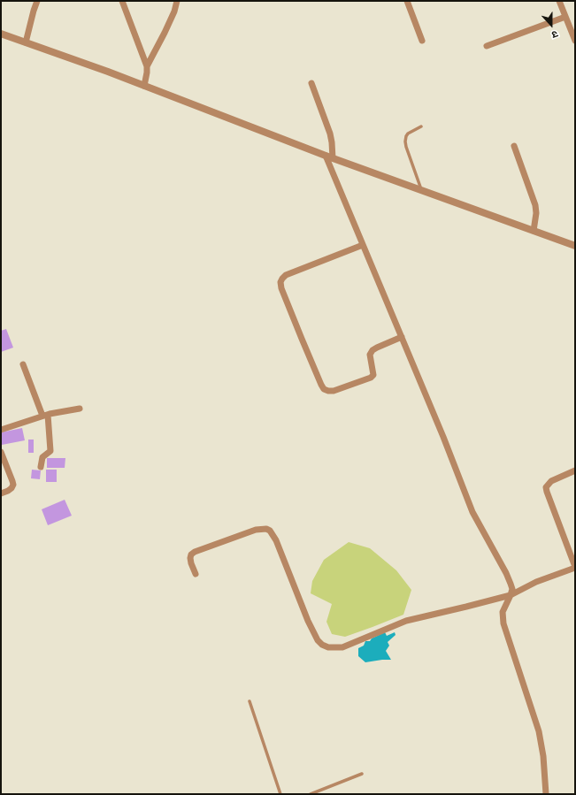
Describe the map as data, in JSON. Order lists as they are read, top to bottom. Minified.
{"north":"bottom"}
